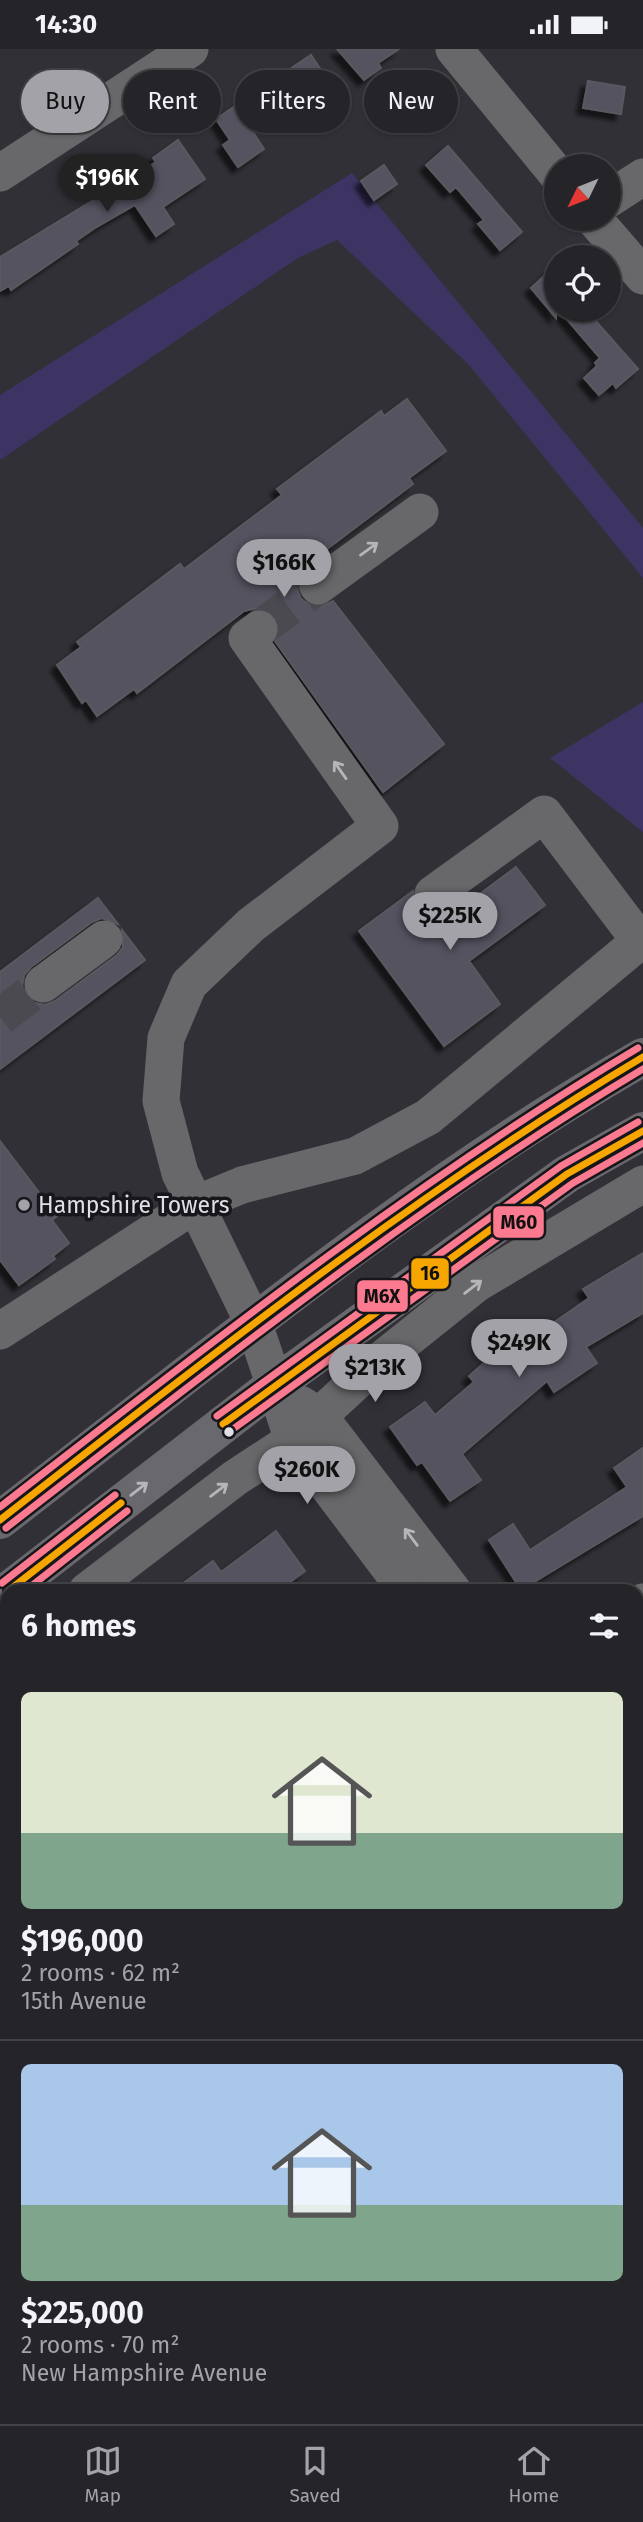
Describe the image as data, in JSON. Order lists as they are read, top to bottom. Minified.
{"places":["Hampshire Towers"],"lines":["transit line M6X","transit line 16","transit line M60"],"north":"bottom left","page":{"status":"14:30","chip":["Buy","Rent","Filters","New"],"price":["$196K","$166K","$225K","$249K","$213K","$260K"],"heading":"6 homes","list":[{"name":"$196,000","note":"2 rooms · 62 m² · 15th Avenue"},{"name":"$225,000","note":"2 rooms · 70 m² · New Hampshire Avenue"}],"tabs":["Map","Saved","Home"]}}
